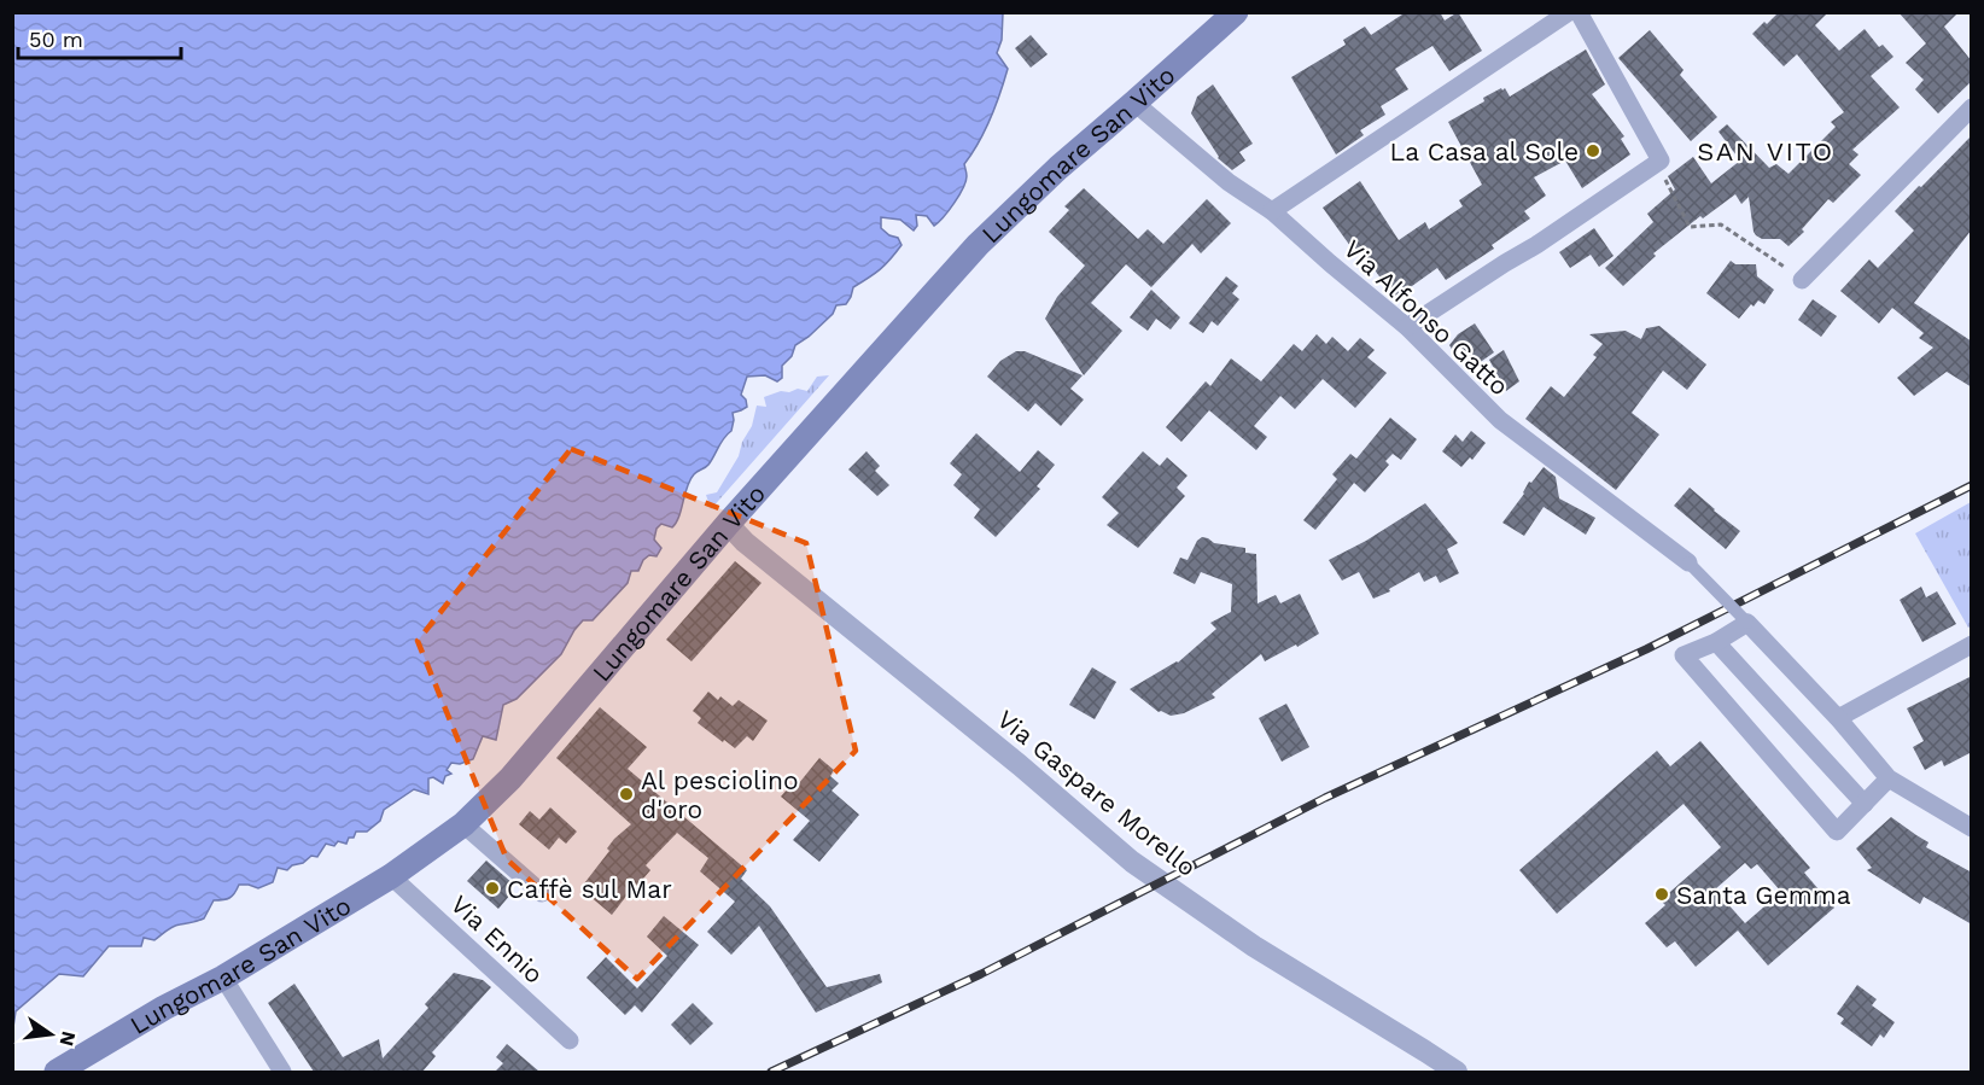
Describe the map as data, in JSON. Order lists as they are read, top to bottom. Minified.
{"streets":{"main road":["Lungomare San Vito"],"street":["Via Alfonso Gatto","Via Gaspare Morello","Via Ennio"]},"crossings":[["Lungomare San Vito","Via Alfonso Gatto"],["Lungomare San Vito","Via Gaspare Morello"],["Lungomare San Vito","Via Ennio"]],"districts":["SAN VITO"],"places":["La Casa al Sole","Al pesciolino d'oro","Caffè sul Mar","Santa Gemma"],"scale_bar":"50 m","north":"right"}
